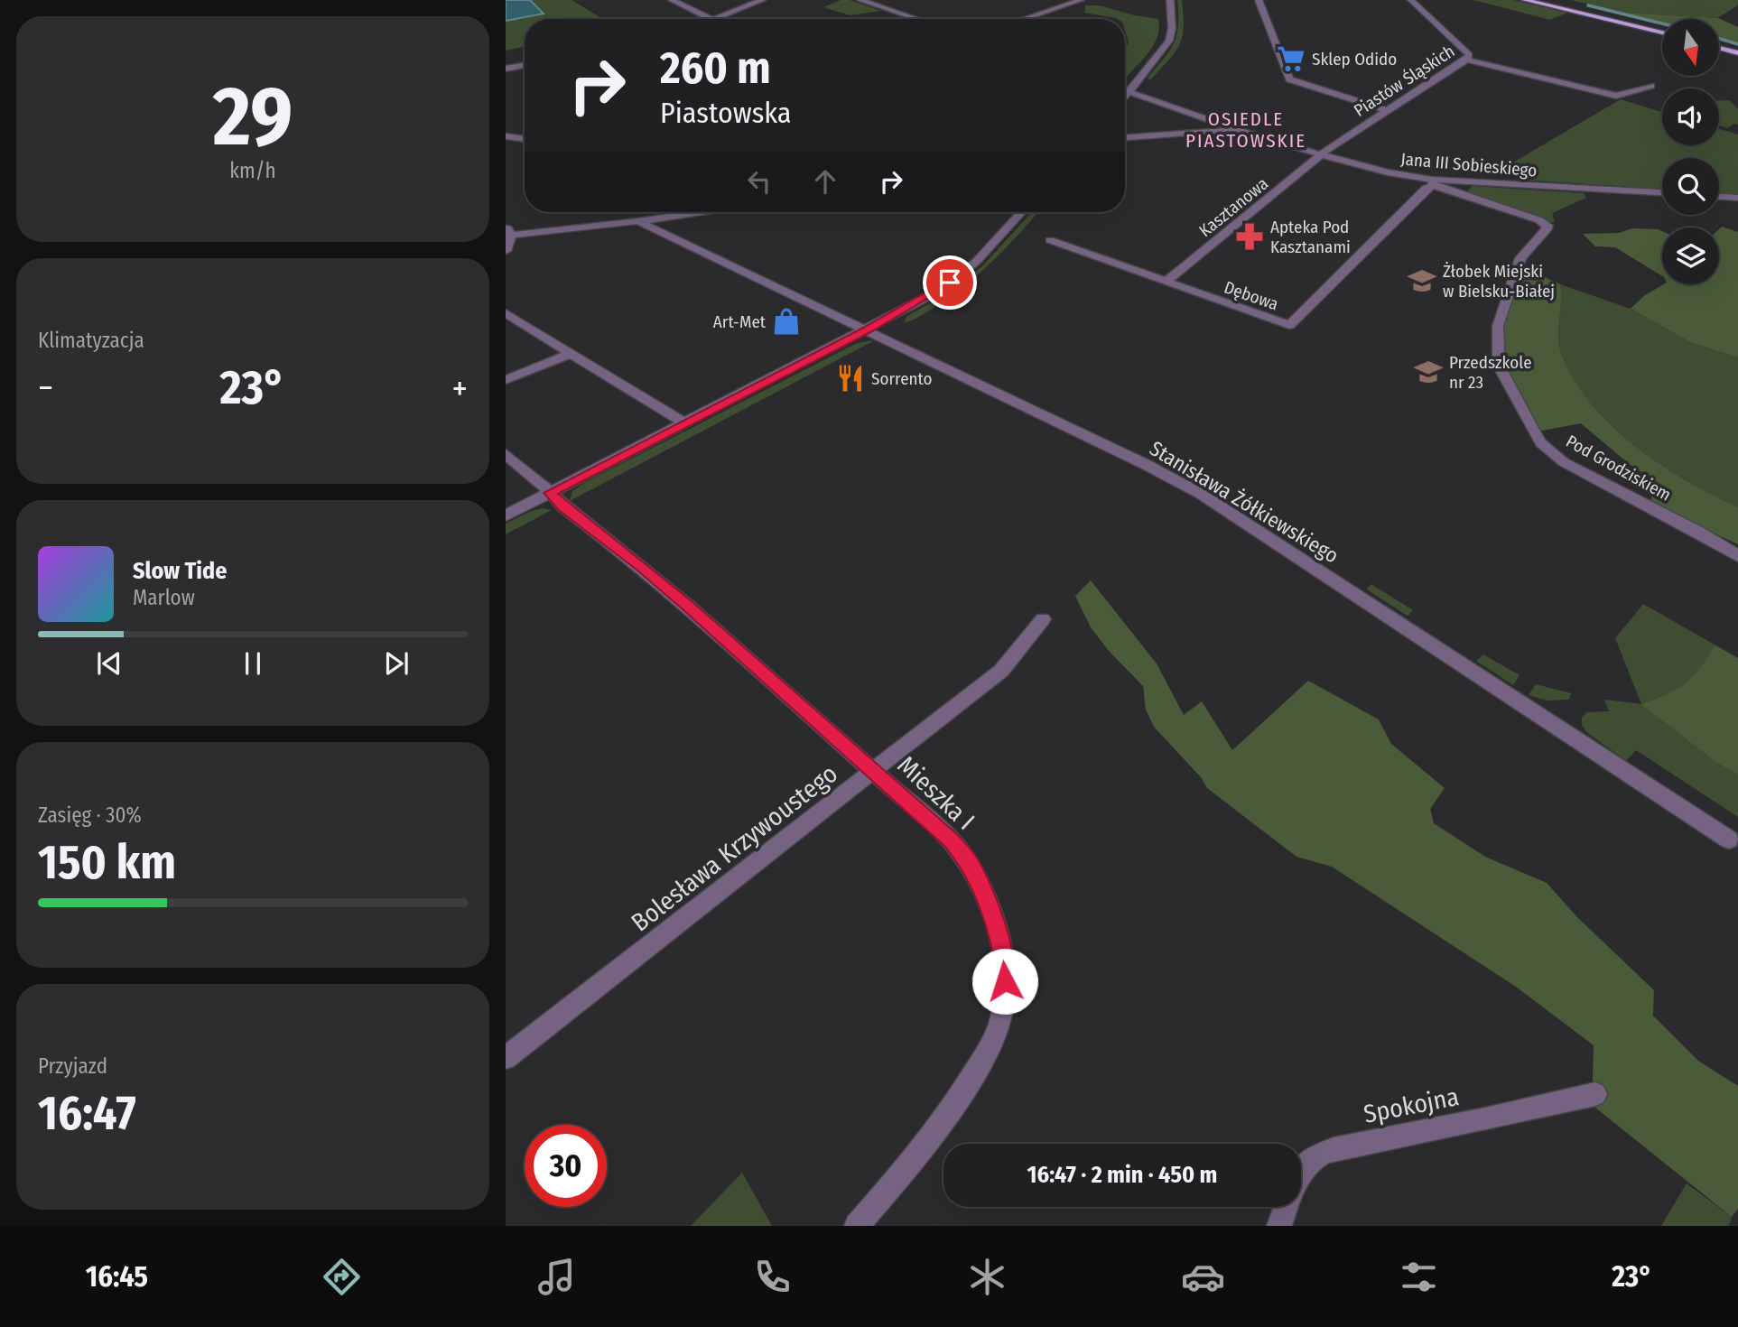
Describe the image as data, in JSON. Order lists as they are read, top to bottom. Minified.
{"streets":{"street":["Piastów Śląskich","Jana III Sobieskiego","Kasztanowa","Dębowa","Pod Grodziskiem","Stanisława Żółkiewskiego","Mieszka I","Bolesława Krzywoustego","Spokojna"]},"crossings":[["Piastów Śląskich","Jana III Sobieskiego"],["Piastów Śląskich","Kasztanowa"],["Jana III Sobieskiego","Kasztanowa"],["Jana III Sobieskiego","Dębowa"],["Jana III Sobieskiego","Pod Grodziskiem"],["Kasztanowa","Dębowa"],["Dębowa","Pod Grodziskiem"],["Mieszka I","Bolesława Krzywoustego"]],"districts":["OSIEDLE PIASTOWSKIE"],"places":{"supermarket":["Sklep Odido"],"pharmacy":["Apteka Pod Kasztanami"],"school or university":["Żłobek Miejski w Bielsku-Białej","Przedszkole nr 23"],"shop":["Art-Met"],"restaurant":["Sorrento"]},"north":"bottom","page":{"tile":[["29","km/h"],"Klimatyzacja",["Zasięg · 30%","150 km"],["Przyjazd","16:47"]],"turn":["260 m","Piastowska"],"heat":["−","23°","+"],"song":["Slow Tide","Marlow"],"limit":"30","trip":"16:47 · 2 min · 450 m","tabs":["16:45","23°"]}}
